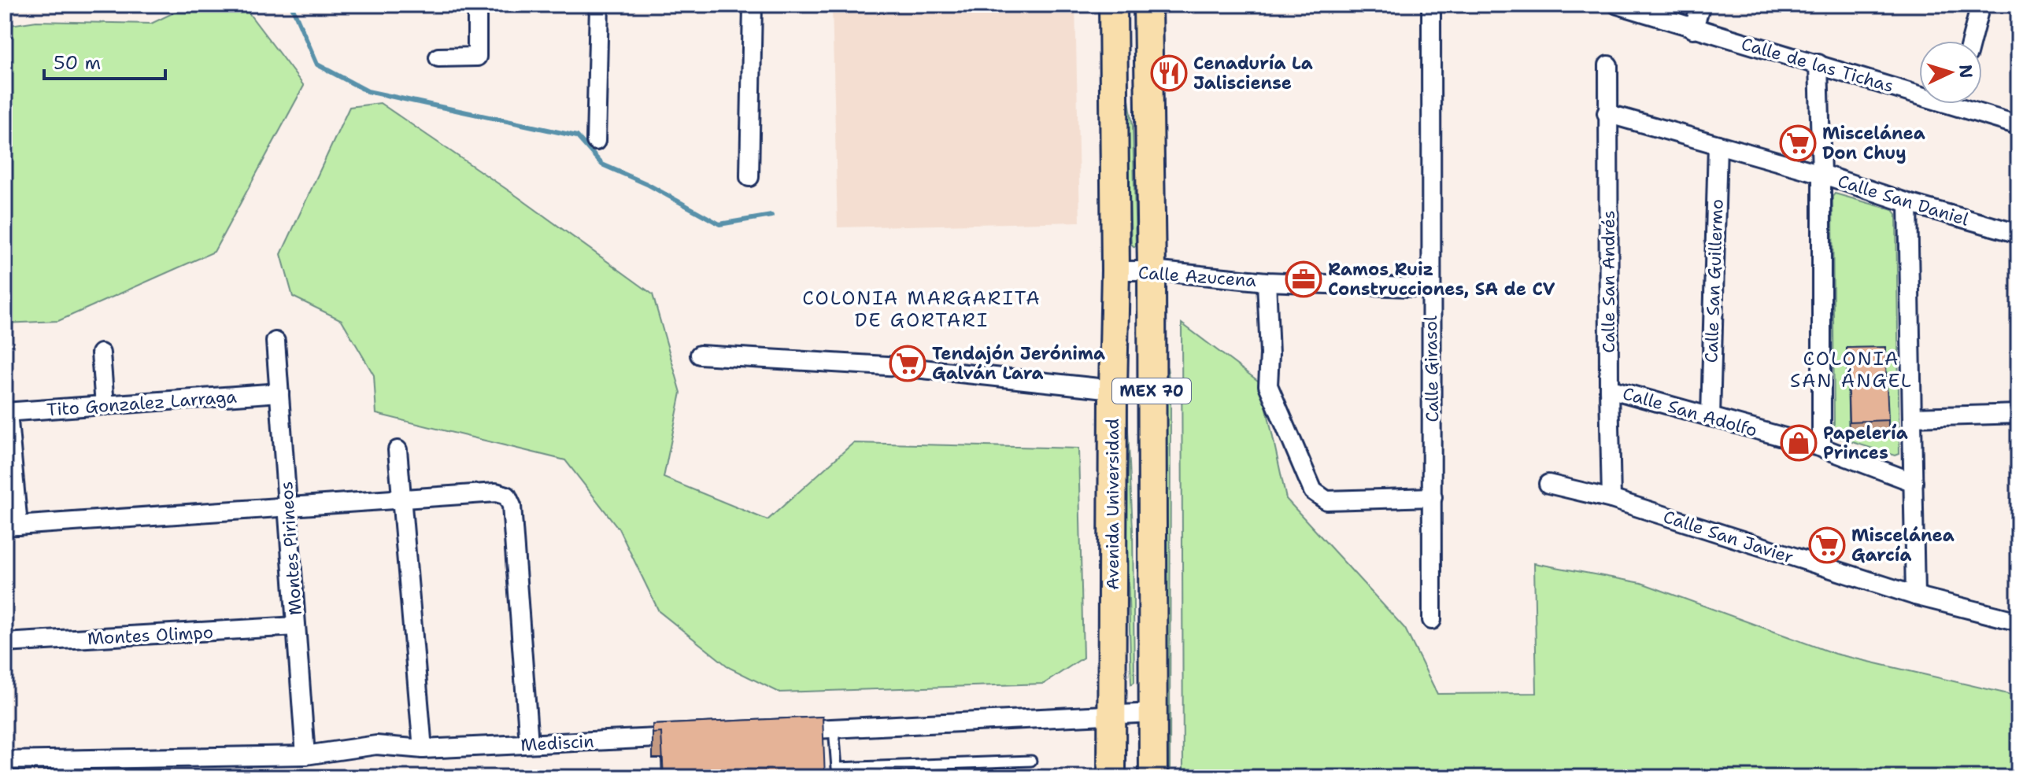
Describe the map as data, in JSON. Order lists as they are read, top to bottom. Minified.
{"streets":{"main road":["MEX 70","Avenida Universidad"],"street":["Calle de las Tichas","Calle San Daniel","Calle Azucena","Calle San Guillermo","Calle San Andrés","Calle Girasol","Tito Gonzalez Larraga","Calle San Adolfo","Calle San Javier","Montes Pirineos","Montes Olimpo","Mediscin"]},"crossings":[["Calle San Daniel","Calle San Guillermo"],["Calle San Daniel","Calle San Andrés"],["Calle Azucena","Calle Girasol"],["Calle Azucena","MEX 70"],["Calle Azucena","Avenida Universidad"],["Calle San Guillermo","Calle San Adolfo"],["Calle San Andrés","Calle San Adolfo"],["Calle San Andrés","Calle San Javier"],["Tito Gonzalez Larraga","Montes Pirineos"],["Montes Pirineos","Montes Olimpo"],["Montes Pirineos","Mediscin"]],"districts":["COLONIA MARGARITA DE GORTARI","COLONIA SAN ÁNGEL"],"places":{"restaurant":["Cenaduría La Jalisciense"],"supermarket":["Miscelánea Don Chuy","Tendajón Jerónima Galván Lara","Miscelánea García"],"office":["Ramos Ruiz Construcciones, SA de CV"],"shop":["Papelería Princes"]},"scale_bar":"50 m","north":"right"}
